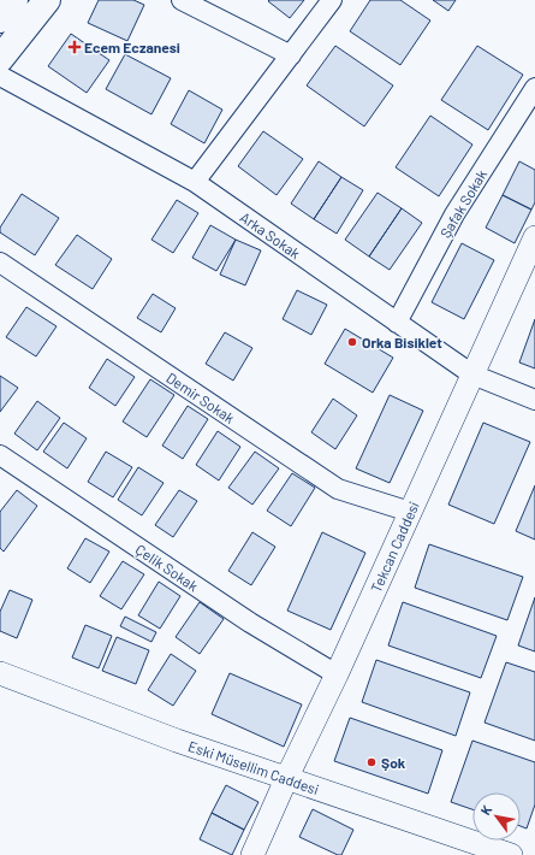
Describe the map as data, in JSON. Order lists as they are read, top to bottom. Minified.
{"streets":{"street":["Şafak Sokak","Arka Sokak","Demir Sokak","Tekcan Caddesi","Çelik Sokak","Eski Müsellim Caddesi"]},"crossings":[["Şafak Sokak","Arka Sokak"],["Arka Sokak","Tekcan Caddesi"],["Demir Sokak","Tekcan Caddesi"],["Tekcan Caddesi","Çelik Sokak"],["Tekcan Caddesi","Eski Müsellim Caddesi"]],"places":{"health":["Ecem Eczanesi"],"other":["Orka Bisiklet","Şok"]},"north":"top left"}
